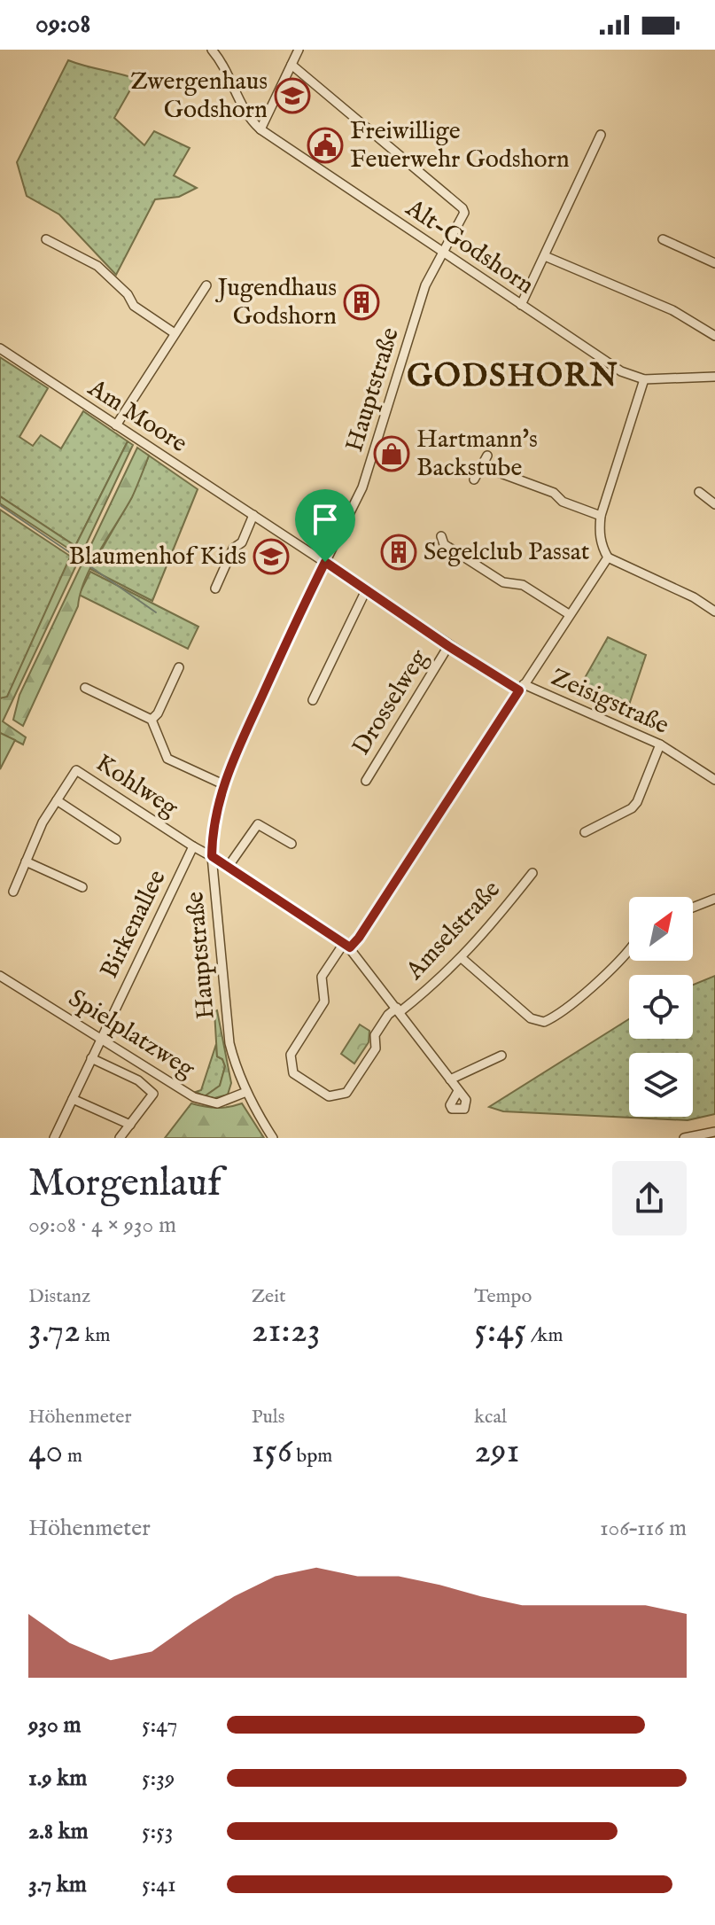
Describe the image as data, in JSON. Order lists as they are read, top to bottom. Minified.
{"streets":{"street":["Alt-Godshorn","Hauptstraße","Am Moore","Zeisigstraße","Drosselweg","Kohlweg","Birkenallee","Amselstraße","Spielplatzweg"]},"crossings":[["Alt-Godshorn","Hauptstraße"],["Hauptstraße","Am Moore"],["Hauptstraße","Kohlweg"],["Hauptstraße","Spielplatzweg"],["Am Moore","Zeisigstraße"],["Am Moore","Drosselweg"],["Am Moore","Amselstraße"],["Zeisigstraße","Amselstraße"],["Kohlweg","Birkenallee"],["Kohlweg","Amselstraße"],["Birkenallee","Spielplatzweg"]],"districts":["GODSHORN"],"places":{"school or university":["Zwergenhaus Godshorn","Blaumenhof Kids"],"public building":["Freiwillige Feuerwehr Godshorn"],"building":["Jugendhaus Godshorn","Segelclub Passat"],"shop":["Hartmann's Backstube"]},"north":"top right","page":{"status":"09:08","heading":["Morgenlauf","09:08 · 4 × 930 m"],"stats":[["Distanz","3.72 km"],["Zeit","21:23"],["Tempo","5:45 /km"],["Höhenmeter","40 m"],["Puls","156 bpm"],["kcal","291"]],"chart":["Höhenmeter","106–116 m"],"list":[{"name":"930 m","note":"5:47"},{"name":"1.9 km","note":"5:39"},{"name":"2.8 km","note":"5:53"},{"name":"3.7 km","note":"5:41"}]}}
